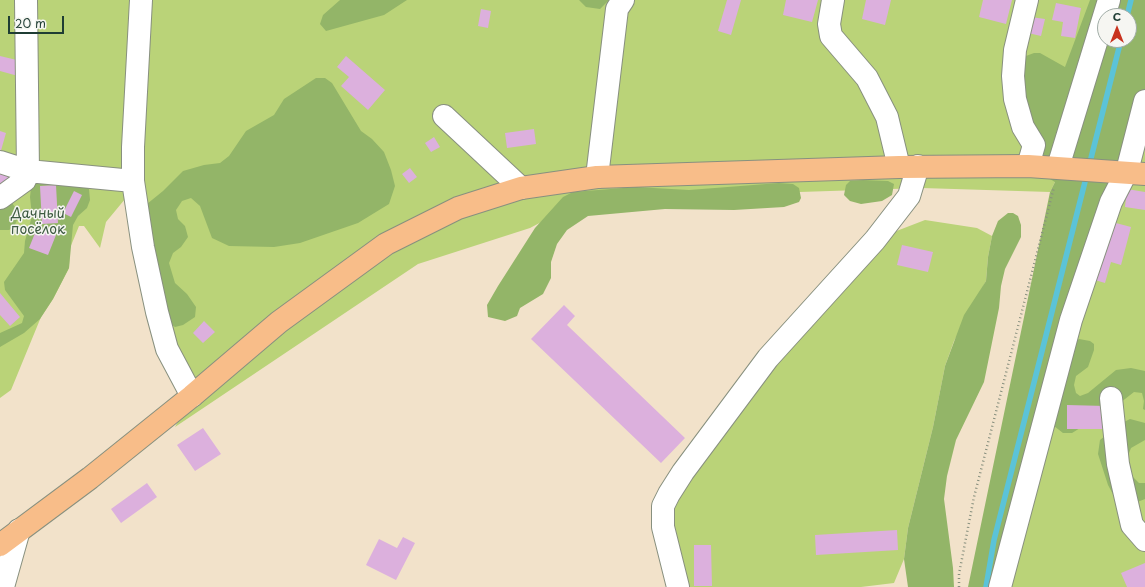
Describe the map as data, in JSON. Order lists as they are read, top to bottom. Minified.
{"parks":["Дачный посёлок"],"scale_bar":"20 m","north":"top"}
